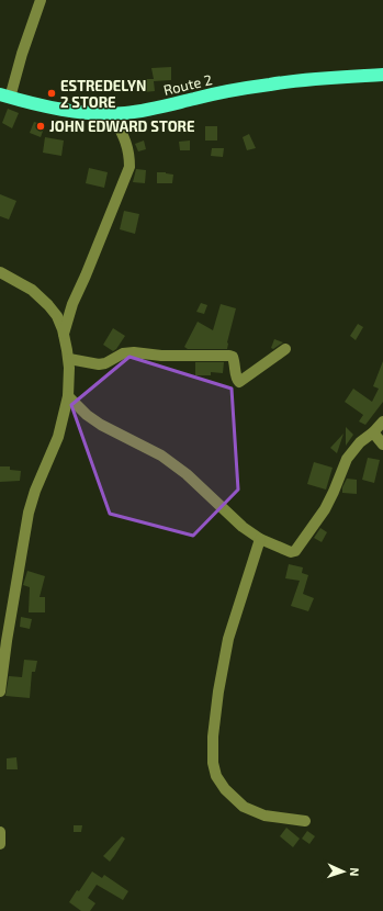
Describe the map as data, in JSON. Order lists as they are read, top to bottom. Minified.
{"streets":{"highway":["Route 2"]},"places":["ESTREDELYN 2 STORE","JOHN EDWARD STORE"],"north":"right"}
